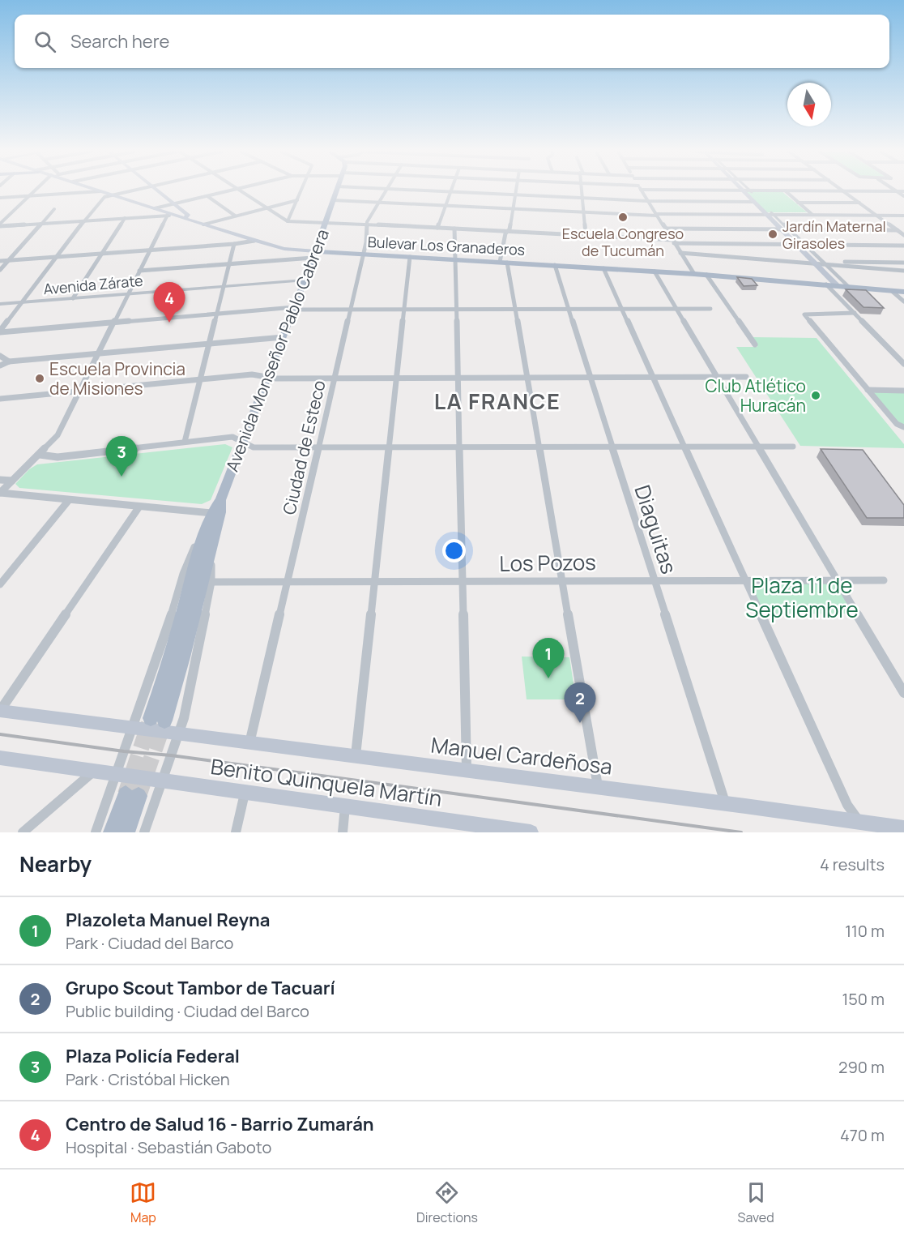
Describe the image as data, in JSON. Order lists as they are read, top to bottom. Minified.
{"streets":{"main road":["Bulevar Los Granaderos","Avenida Monseñor Pablo Cabrera","Manuel Cardeñosa","Benito Quinquela Martín"],"street":["Avenida Zárate","Ciudad de Esteco","Diaguitas","Los Pozos"]},"crossings":[["Bulevar Los Granaderos","Avenida Monseñor Pablo Cabrera"],["Bulevar Los Granaderos","Ciudad de Esteco"],["Bulevar Los Granaderos","Diaguitas"],["Avenida Zárate","Avenida Monseñor Pablo Cabrera"],["Avenida Monseñor Pablo Cabrera","Los Pozos"],["Avenida Monseñor Pablo Cabrera","Manuel Cardeñosa"],["Avenida Monseñor Pablo Cabrera","Benito Quinquela Martín"],["Ciudad de Esteco","Los Pozos"],["Ciudad de Esteco","Manuel Cardeñosa"],["Diaguitas","Los Pozos"],["Diaguitas","Manuel Cardeñosa"]],"districts":["LA FRANCE"],"parks":["Plaza 11 de Septiembre"],"places":["Escuela Congreso de Tucumán","Jardín Maternal Girasoles","Escuela Provincia de Misiones","Club Atlético Huracán"],"north":"bottom","page":{"search":"Search here","pins":["4","3","1","2"],"heading":["Nearby","4 results"],"list":[{"mark":"1","name":"Plazoleta Manuel Reyna","note":"Park · Ciudad del Barco","value":"110 m"},{"mark":"2","name":"Grupo Scout Tambor de Tacuarí","note":"Public building · Ciudad del Barco","value":"150 m"},{"mark":"3","name":"Plaza Policía Federal","note":"Park · Cristóbal Hicken","value":"290 m"},{"mark":"4","name":"Centro de Salud 16 - Barrio Zumarán","note":"Hospital · Sebastián Gaboto","value":"470 m"}],"nav":["Map","Directions","Saved"]}}
